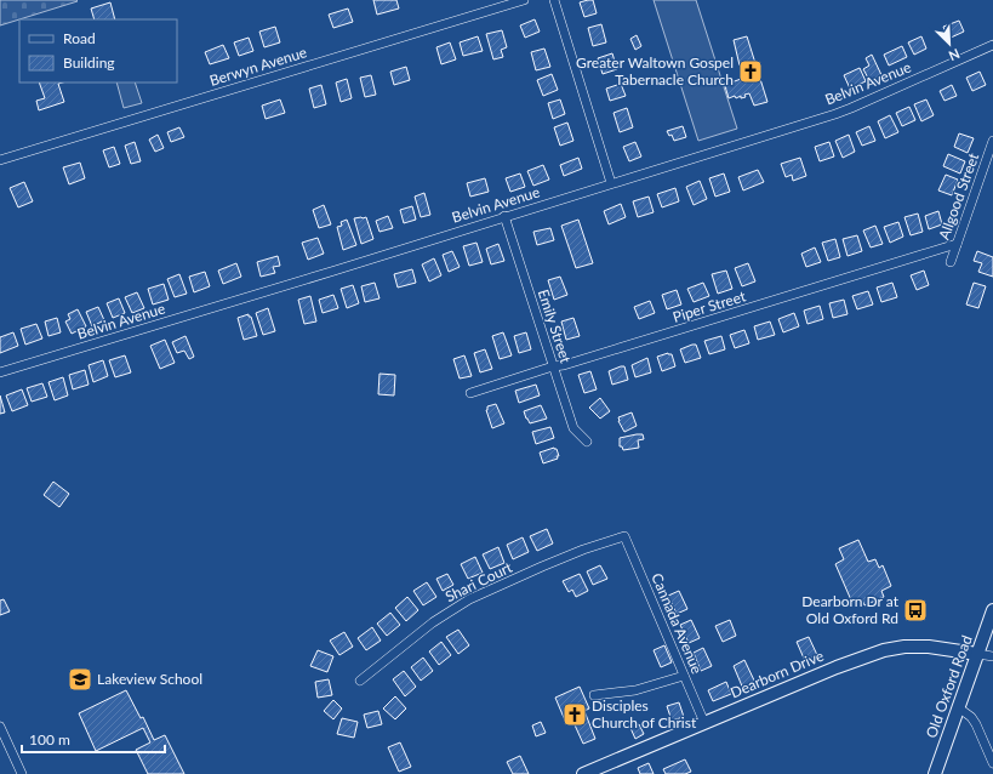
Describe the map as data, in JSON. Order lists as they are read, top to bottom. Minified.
{"streets":{"street":["Berwyn Avenue","Belvin Avenue","Allgood Street","Piper Street","Emily Street","Shari Court","Cannada Avenue","Dearborn Drive","Old Oxford Road"]},"crossings":[["Belvin Avenue","Emily Street"],["Allgood Street","Piper Street"],["Piper Street","Emily Street"],["Shari Court","Cannada Avenue"],["Cannada Avenue","Dearborn Drive"],["Dearborn Drive","Old Oxford Road"]],"places":{"church":["Greater Waltown Gospel Tabernacle Church","Disciples Church of Christ"],"bus stop":["Dearborn Dr at Old Oxford Rd"],"school or university":["Lakeview School"]},"legend":["Road","Building"],"scale_bar":"100 m","north":"bottom right"}
